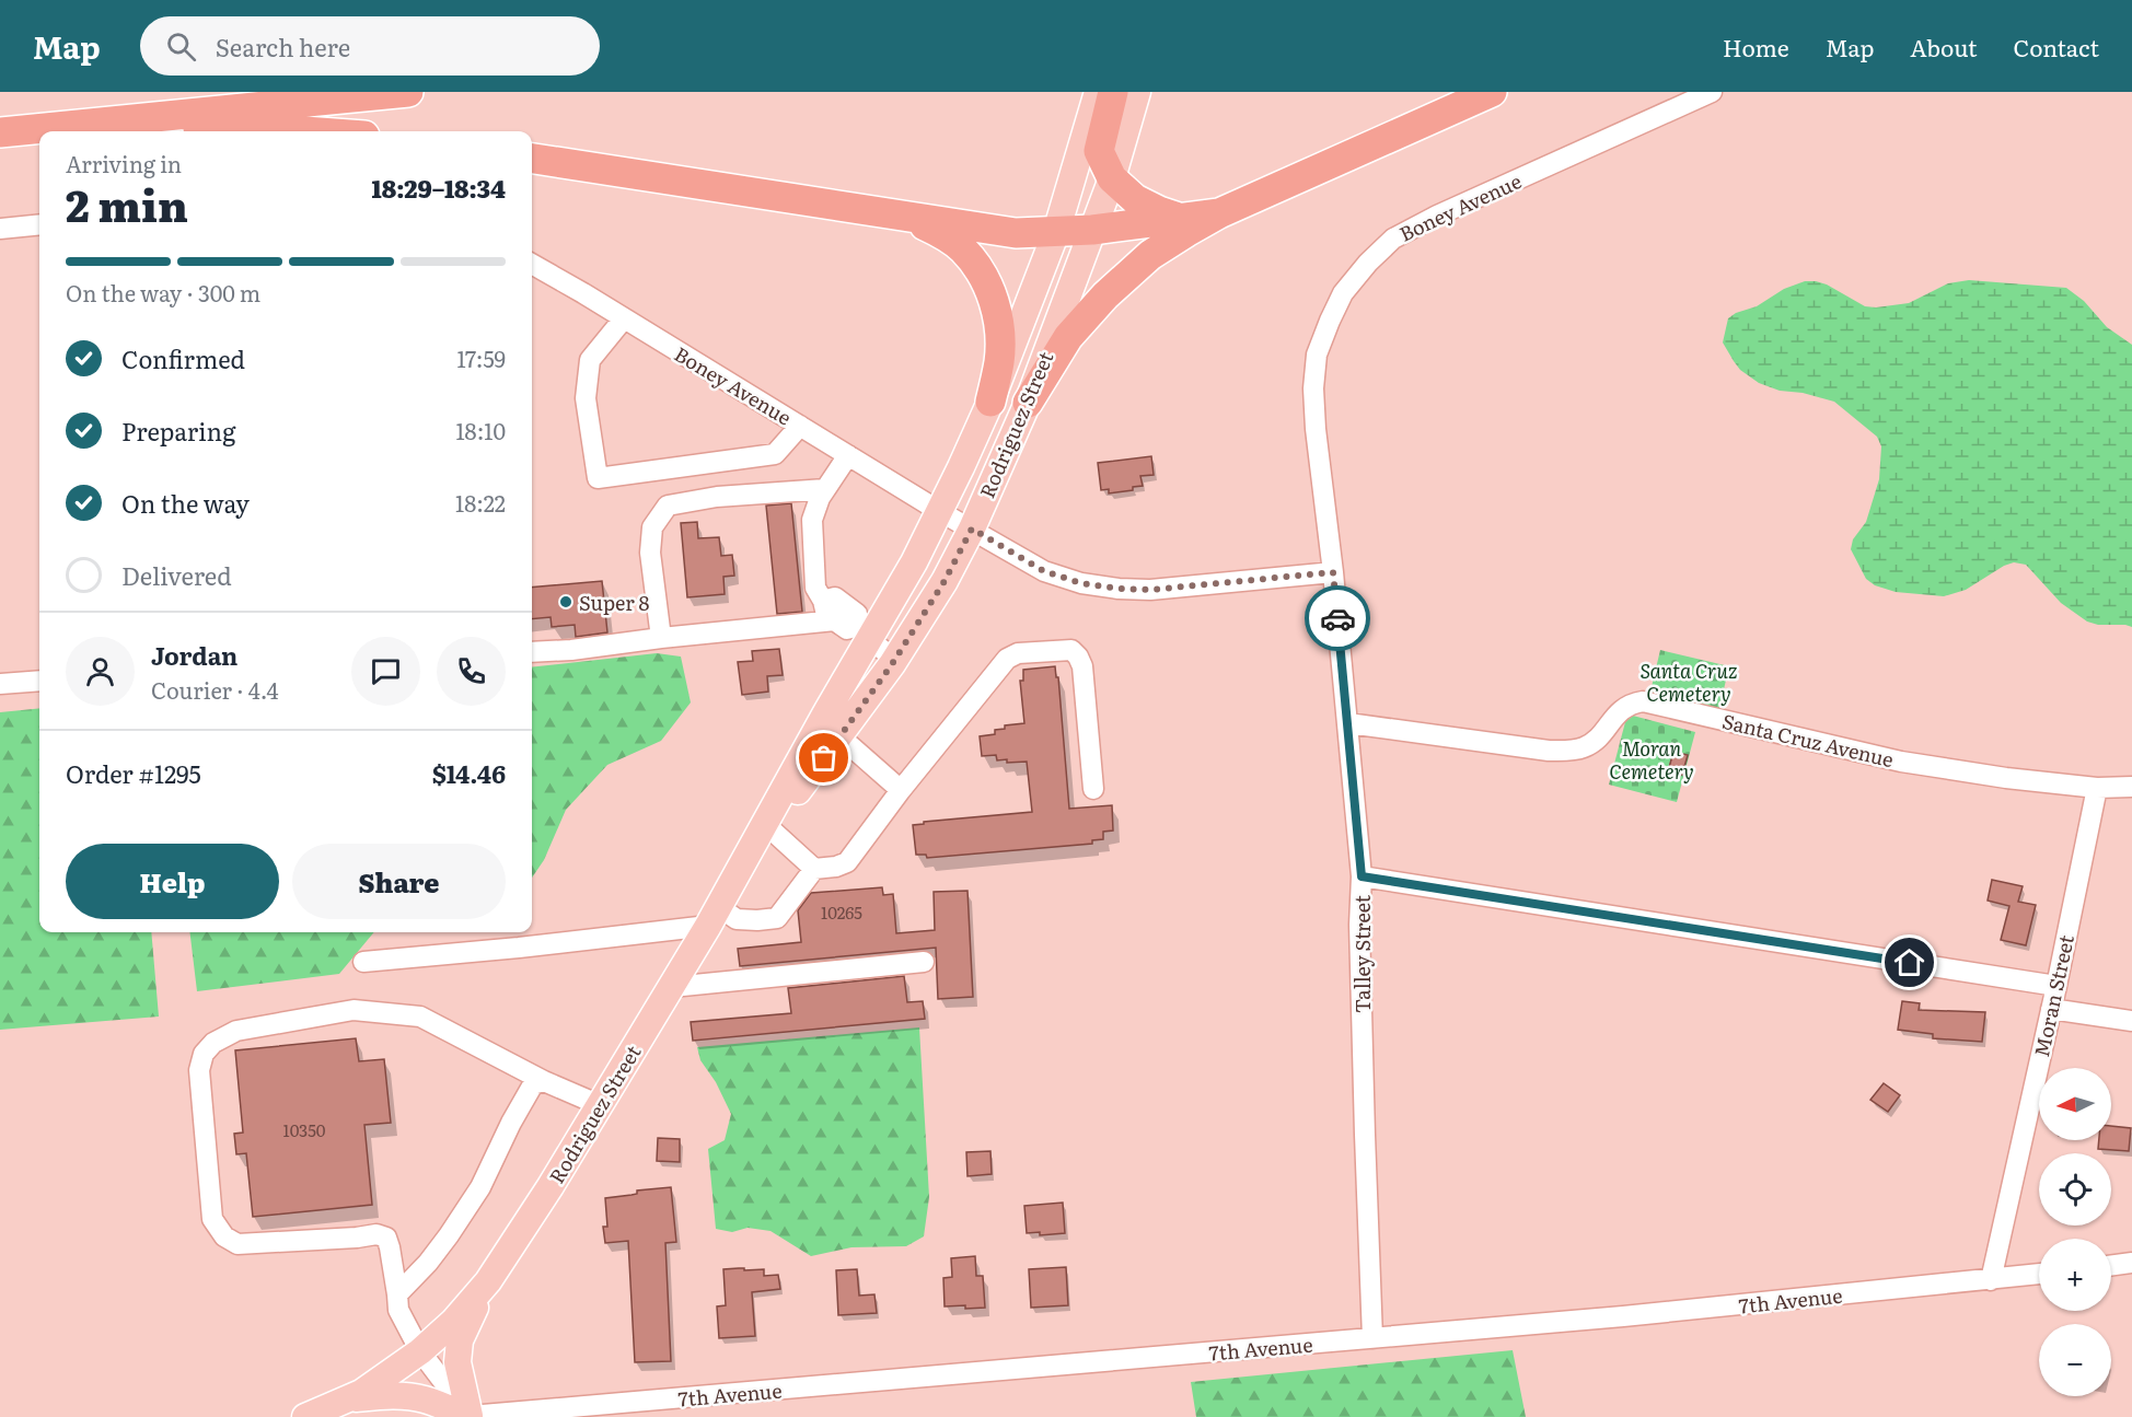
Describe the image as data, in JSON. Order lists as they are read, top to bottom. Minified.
{"streets":{"main road":["Rodriguez Street"],"street":["Boney Avenue","Santa Cruz Avenue","Talley Street","Moran Street","7th Avenue"]},"crossings":[["Boney Avenue","Rodriguez Street"],["Boney Avenue","Talley Street"],["Santa Cruz Avenue","Talley Street"],["Santa Cruz Avenue","Moran Street"],["Talley Street","7th Avenue"],["Moran Street","7th Avenue"]],"parks":["Santa Cruz Cemetery","Moran Cemetery"],"places":["Super 8"],"house_numbers":["10265","10350"],"north":"left","page":{"header":"Map","search":"Search here","nav":["Home","Map","About","Contact"],"heading":["2 min","Arriving in","18:29–18:34"],"panel":["Jordan","Courier · 4.4","Order #1295","$14.46"],"bar":"On the way · 300 m","list":[["Confirmed","17:59"],["Preparing","18:10"],["On the way","18:22"],"Delivered"],"buttons":["Help","Share"],"map_buttons":["+","−"]}}
